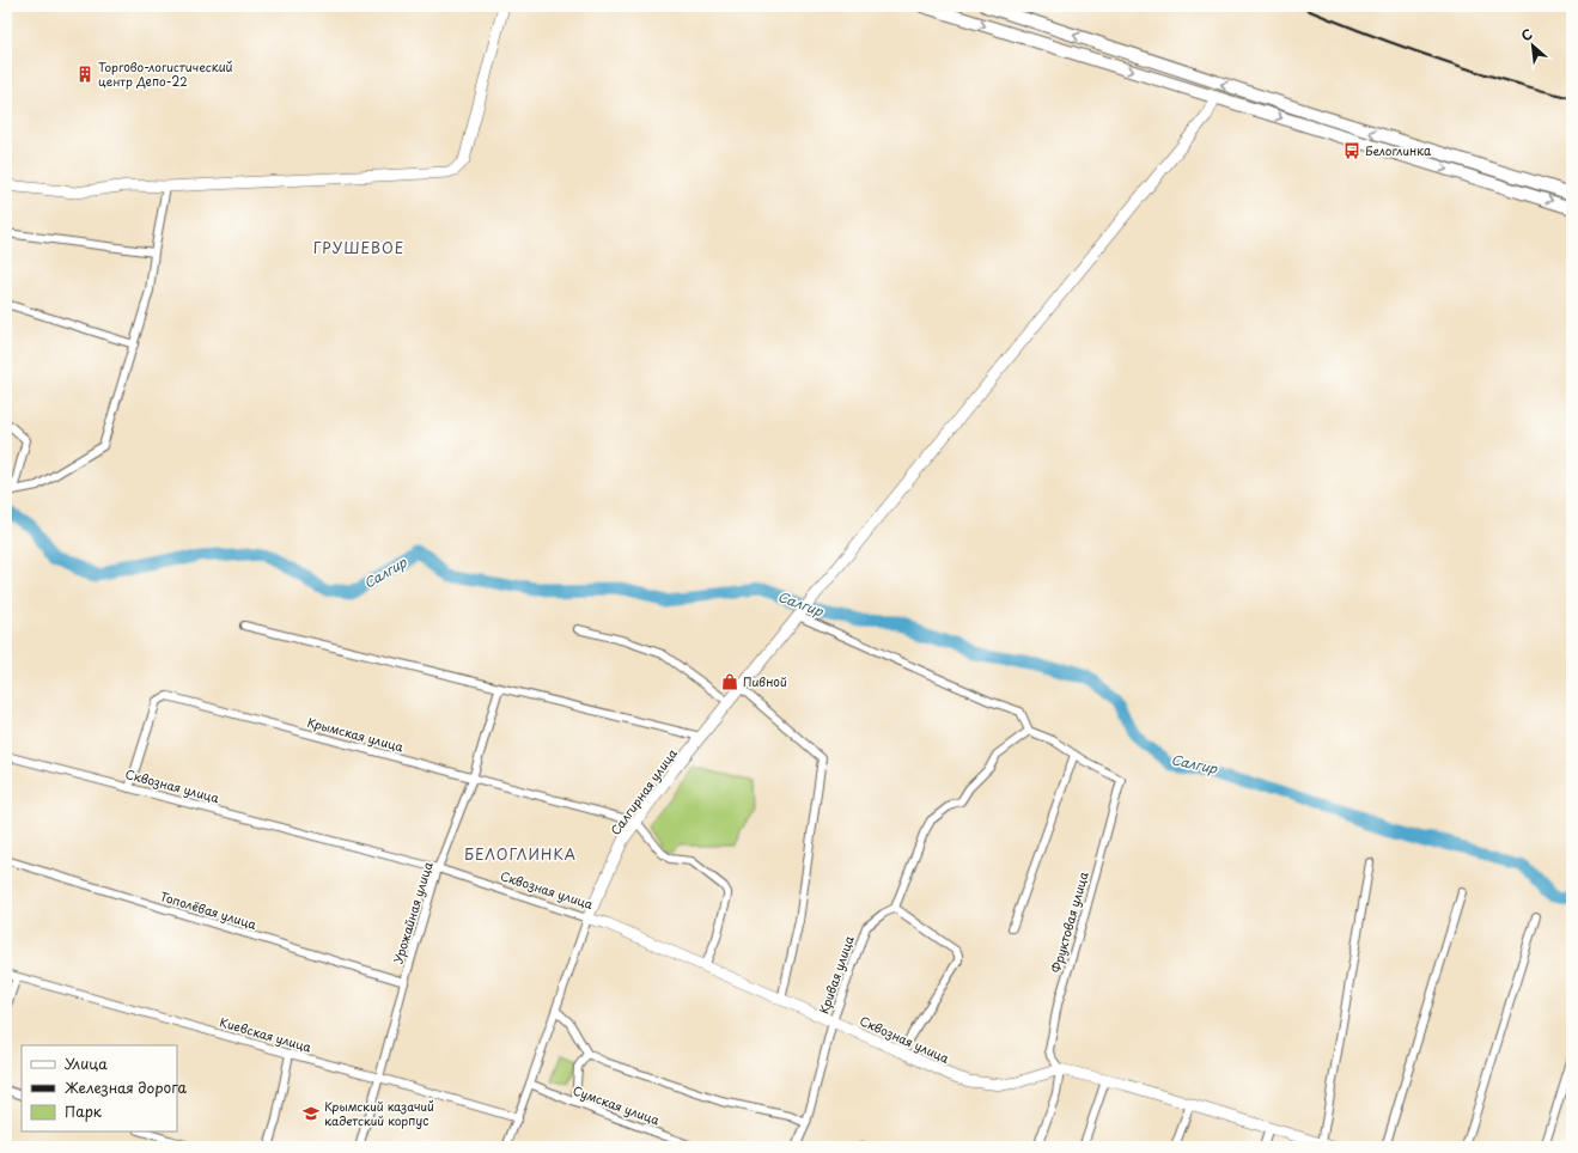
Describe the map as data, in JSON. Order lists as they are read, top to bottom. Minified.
{"streets":{"main road":["Сквозная улица","Салгирная улица"],"street":["Крымская улица","Тополёвая улица","Урожайная улица","Фруктовая улица","Кривая улица","Киевская улица","Сумская улица"]},"crossings":[["Крымская улица","Сквозная улица"],["Крымская улица","Салгирная улица"],["Крымская улица","Урожайная улица"],["Сквозная улица","Салгирная улица"],["Сквозная улица","Урожайная улица"],["Сквозная улица","Фруктовая улица"],["Сквозная улица","Кривая улица"],["Салгирная улица","Киевская улица"],["Салгирная улица","Сумская улица"],["Тополёвая улица","Урожайная улица"],["Урожайная улица","Киевская улица"]],"districts":["ГРУШЕВОЕ","БЕЛОГЛИНКА"],"water":["Салгир"],"places":{"building":["Торгово-логистический центр Депо-22"],"bus stop":["Белоглинка"],"shop":["Пивной"],"school or university":["Крымский казачий кадетский корпус"]},"legend":["Улица","Железная дорога","Парк"],"north":"top left"}
